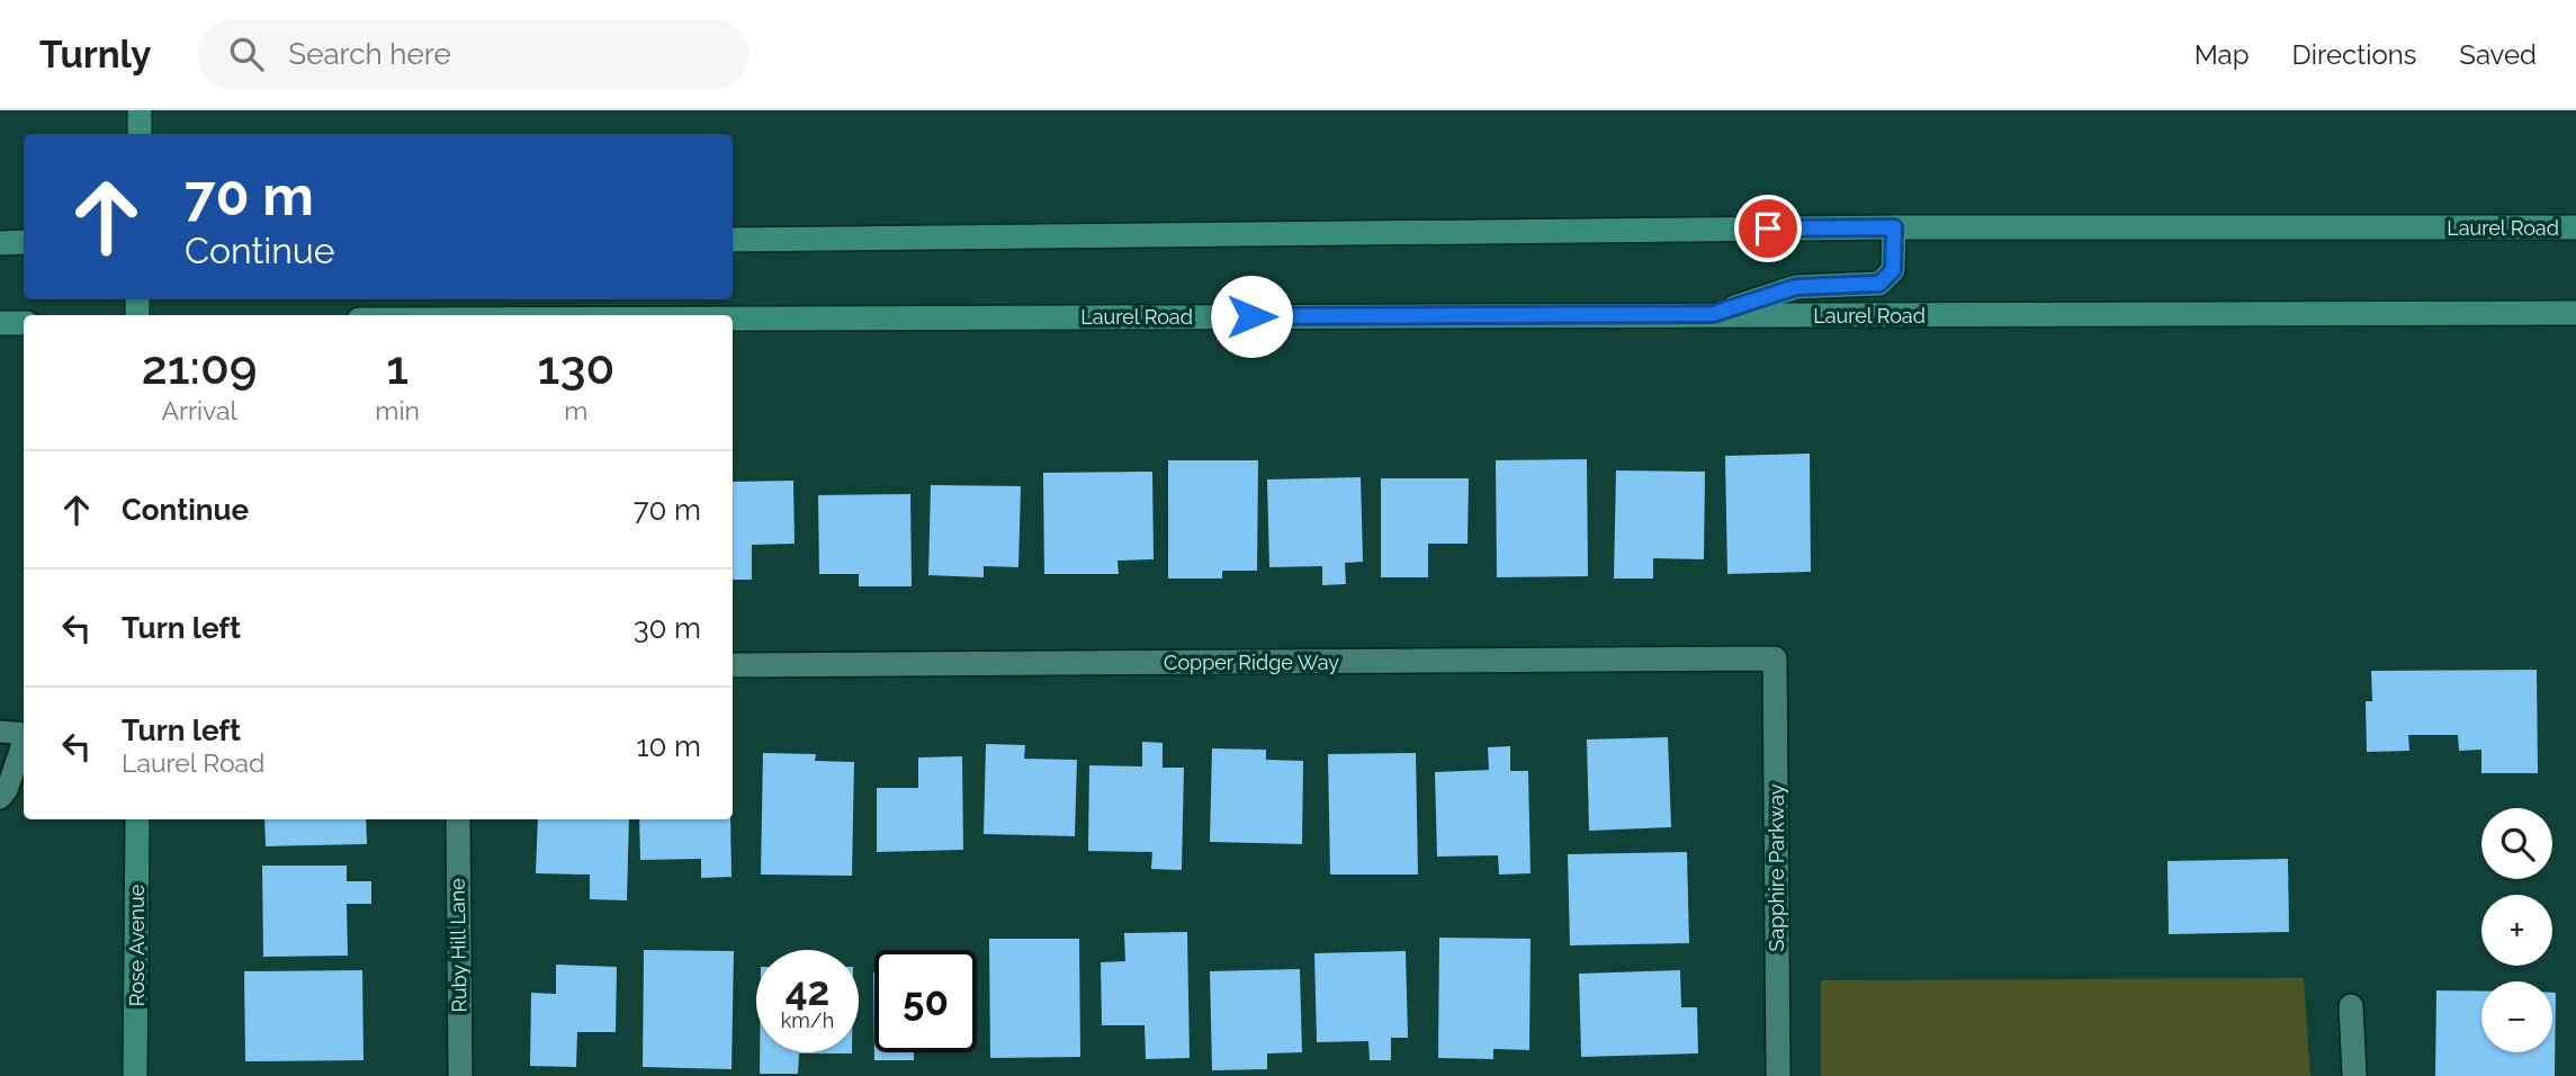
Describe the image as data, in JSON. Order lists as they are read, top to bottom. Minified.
{"streets":{"main road":["Laurel Road","Rose Avenue"],"street":["Copper Ridge Way","Sapphire Parkway","Ruby Hill Lane"]},"crossings":[["Copper Ridge Way","Sapphire Parkway"]],"page":{"header":"Turnly","search":"Search here","nav":["Map","Directions","Saved"],"turn":["70 m","Continue"],"eta":["21:09","Arrival","1","min","130","m"],"list":[{"name":"Continue","value":"70 m"},{"name":"Turn left","value":"30 m"},{"name":"Turn left","note":"Laurel Road","value":"10 m"}],"map_buttons":["+","−"],"speed":"42 km/h","limit":"50"}}
